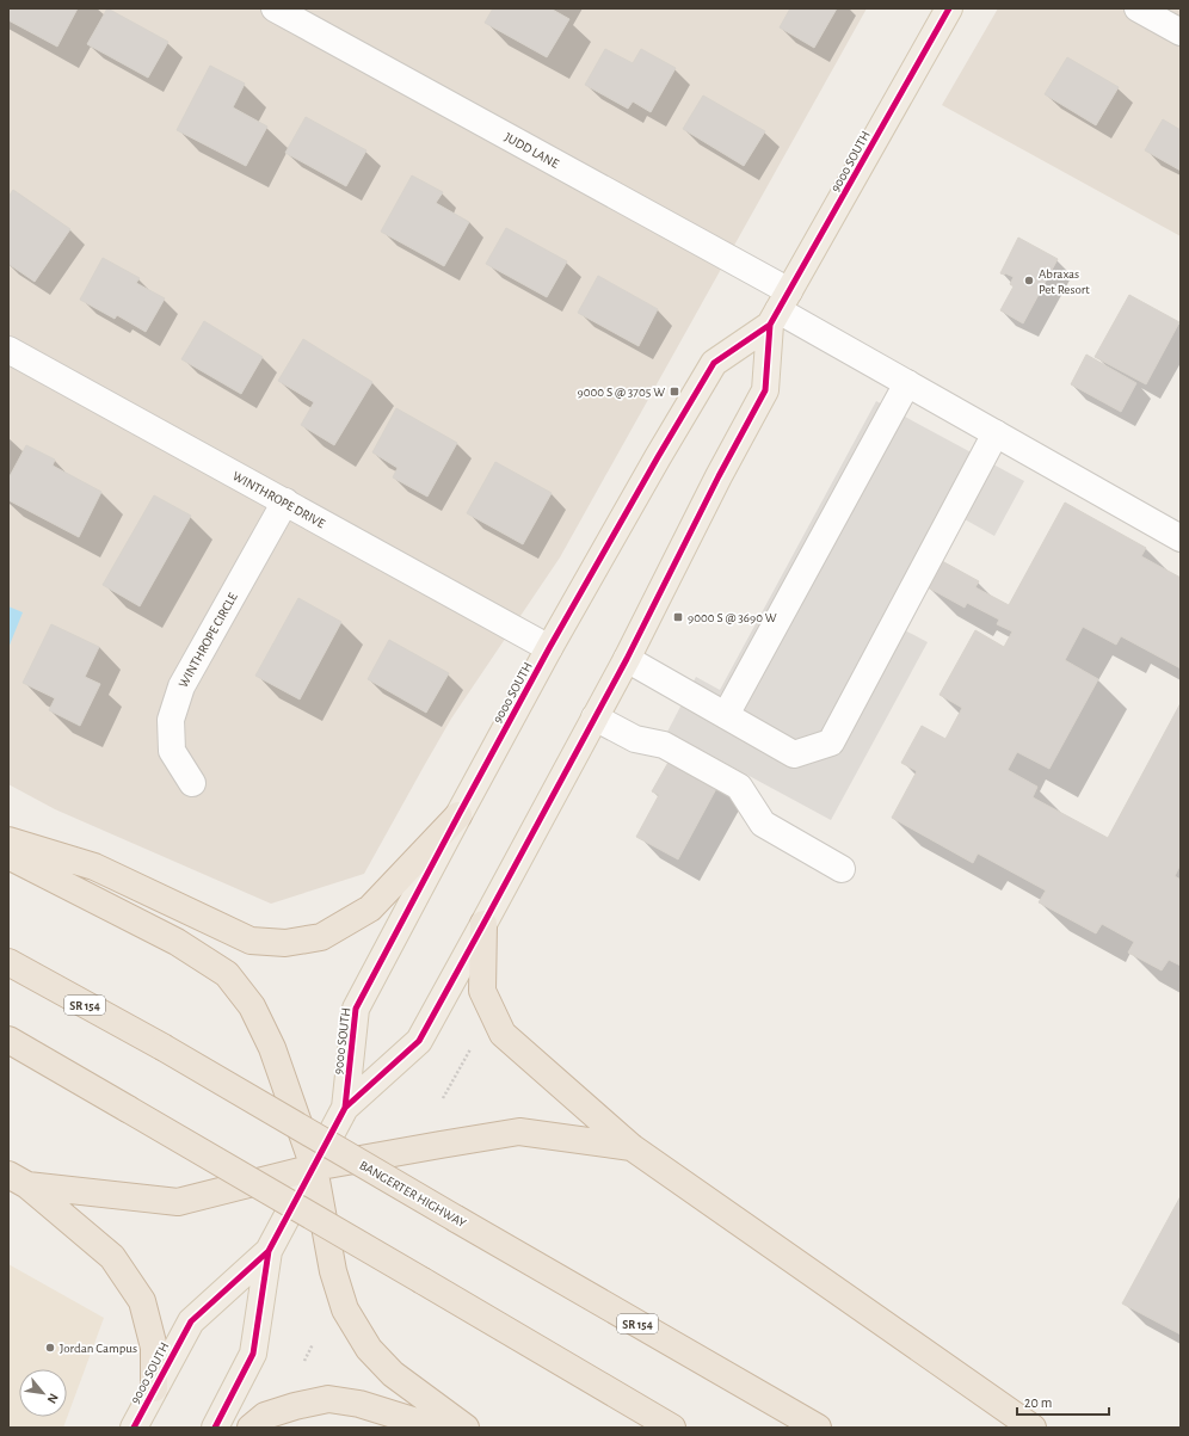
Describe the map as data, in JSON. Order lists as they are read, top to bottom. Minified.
{"streets":{"highway":["SR 154","BANGERTER HIGHWAY"],"main road":["9000 SOUTH"],"street":["JUDD LANE","WINTHROPE DRIVE","WINTHROPE CIRCLE"]},"crossings":[["JUDD LANE","9000 SOUTH"],["9000 SOUTH","WINTHROPE DRIVE"],["WINTHROPE DRIVE","WINTHROPE CIRCLE"]],"places":{"other":["Abraxas Pet Resort","Jordan Campus"],"transit":["9000 S @ 3705 W","9000 S @ 3690 W"]},"scale_bar":"20 m","north":"bottom right"}
